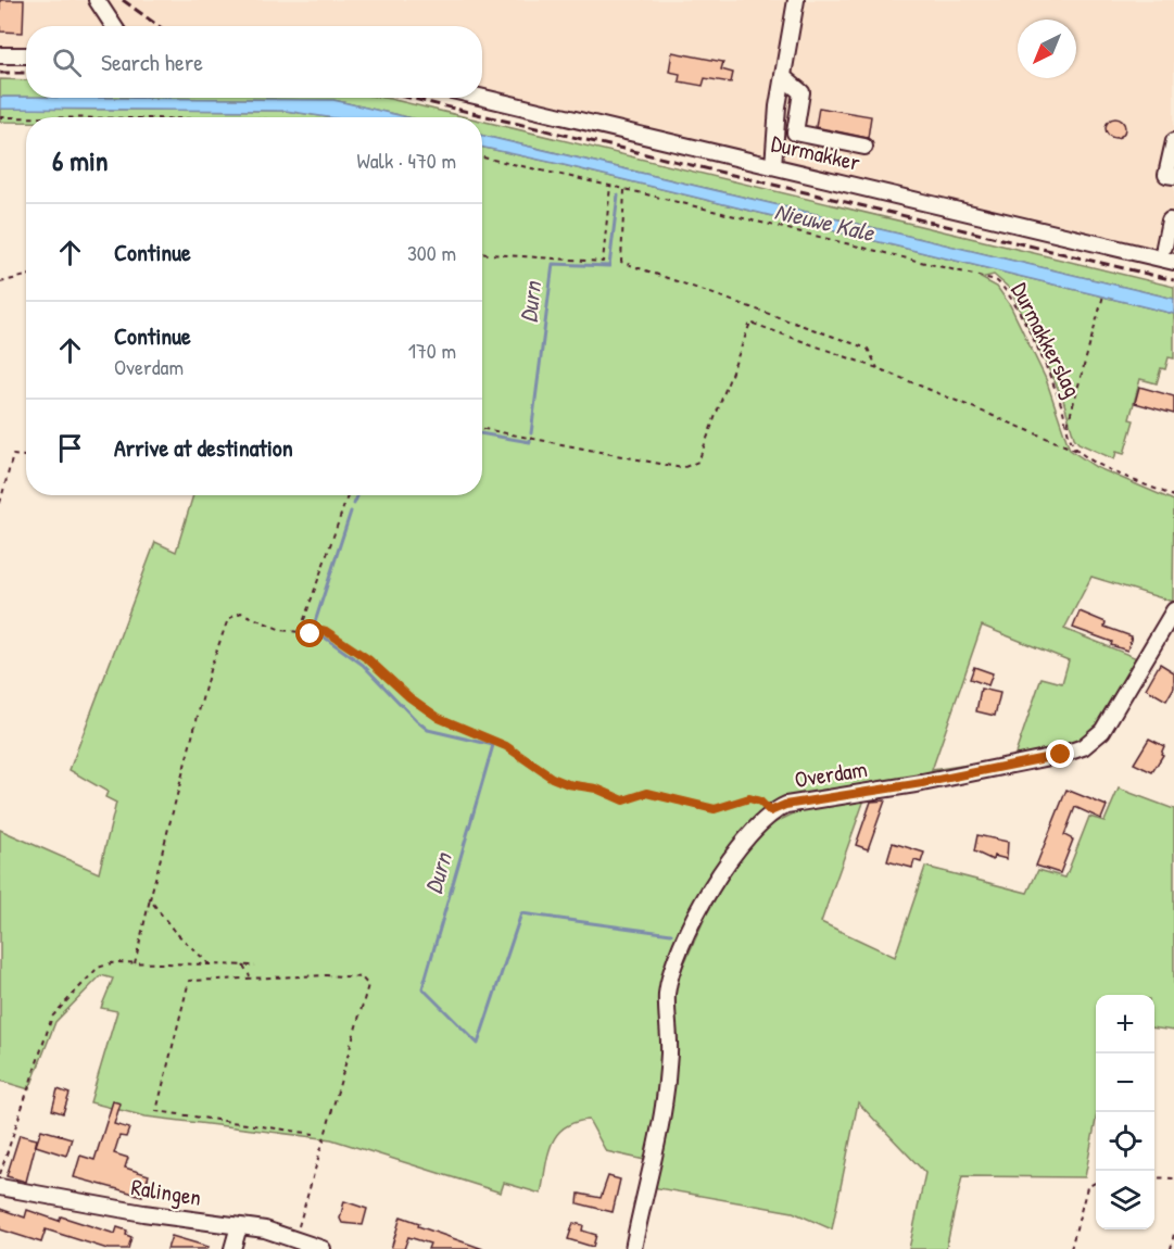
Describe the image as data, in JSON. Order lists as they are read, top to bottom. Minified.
{"streets":{"street":["Durmakker","Overdam","Ralingen"],"path":["Durmakkerslag"]},"water":["Nieuwe Kale","Durn"],"north":"bottom left","page":{"search":"Search here","heading":["6 min","Walk · 470 m"],"list":[["Continue","300 m"],["Continue","Overdam","170 m"],"Arrive at destination"],"map_buttons":["+","−"]}}
